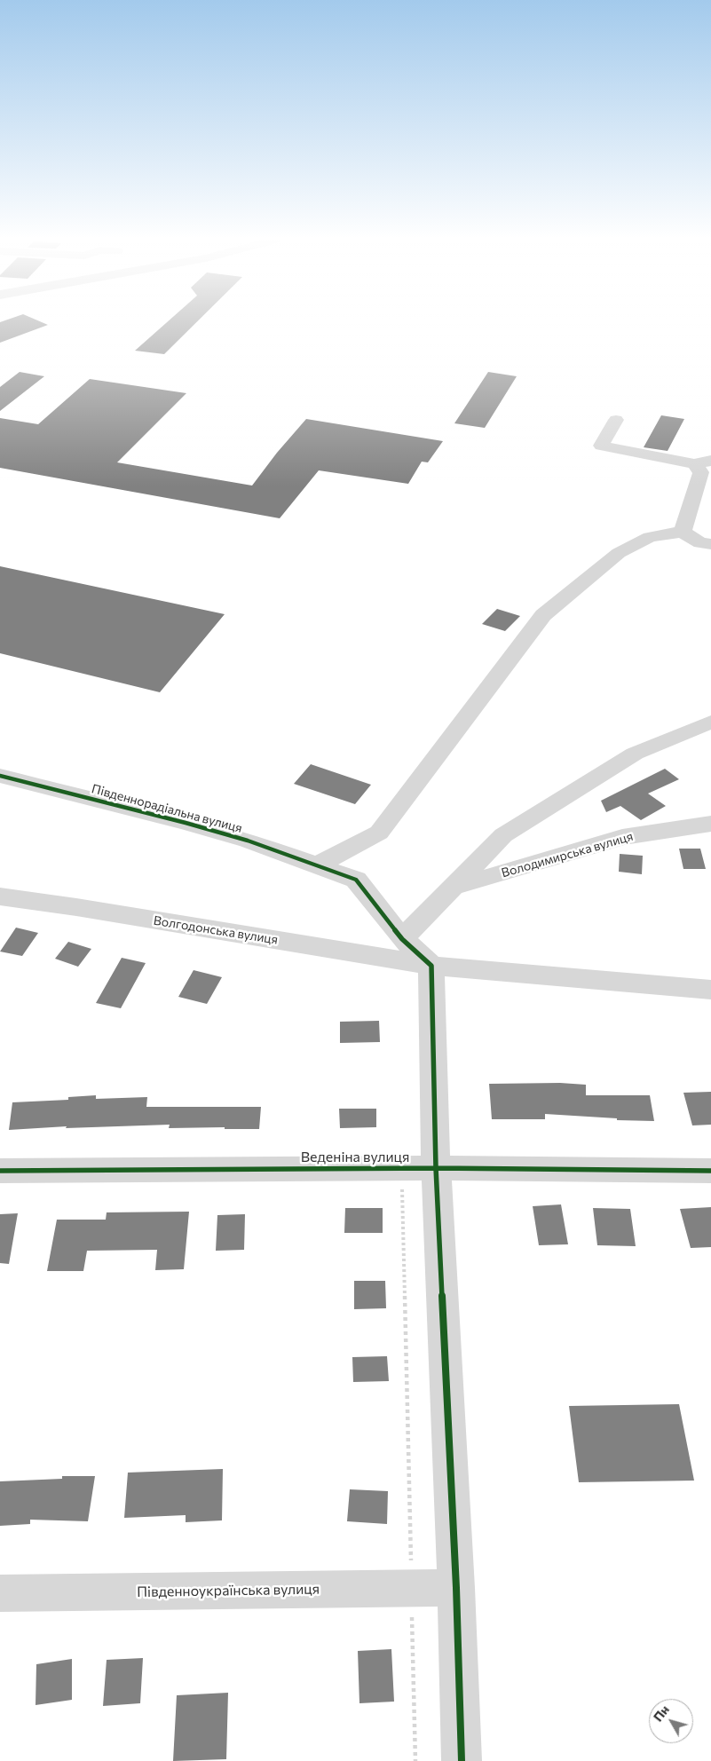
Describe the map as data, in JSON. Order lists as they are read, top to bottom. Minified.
{"streets":{"street":["Південнорадіальна вулиця","Володимирська вулиця","Волгодонська вулиця","Веденіна вулиця","Південноукраїнська вулиця"]},"crossings":[["Південнорадіальна вулиця","Волгодонська вулиця"]],"north":"top left"}
